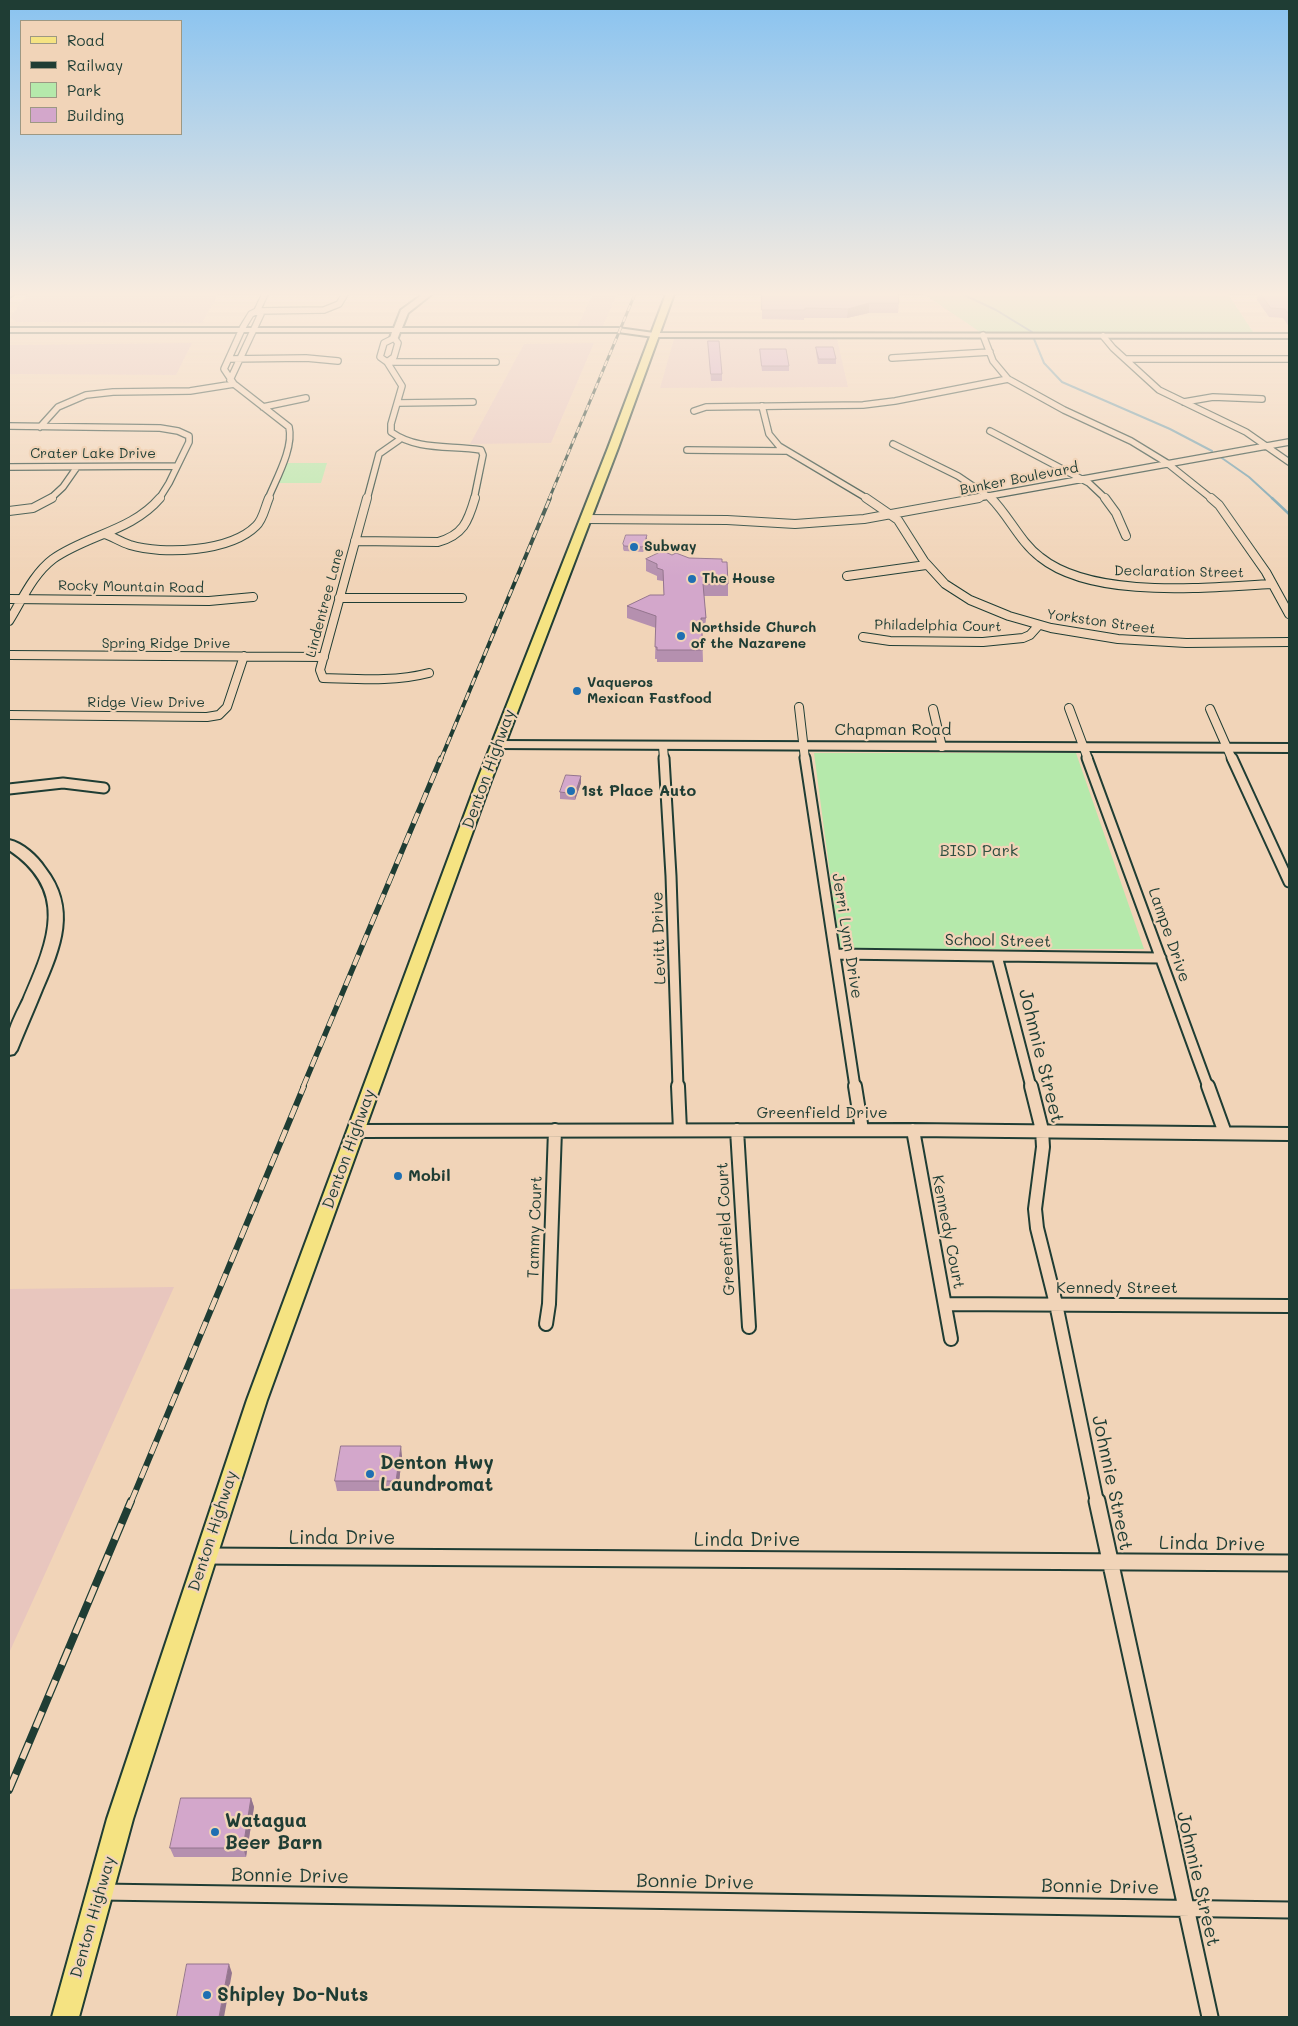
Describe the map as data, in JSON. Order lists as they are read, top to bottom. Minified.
{"streets":{"main road":["Chapman Road","Denton Highway"],"street":["Crater Lake Drive","Bunker Boulevard","Declaration Street","Rocky Mountain Road","Lindentree Lane","Yorkston Street","Philadelphia Court","Spring Ridge Drive","Ridge View Drive","Lampe Drive","Jerri Lynn Drive","Levitt Drive","School Street","Johnnie Street","Greenfield Drive","Tammy Court","Greenfield Court","Kennedy Court","Kennedy Street","Linda Drive","Bonnie Drive"]},"crossings":[["Bunker Boulevard","Declaration Street"],["Bunker Boulevard","Yorkston Street"],["Bunker Boulevard","Denton Highway"],["Lindentree Lane","Spring Ridge Drive"],["Yorkston Street","Philadelphia Court"],["Spring Ridge Drive","Ridge View Drive"],["Chapman Road","Denton Highway"],["Chapman Road","Lampe Drive"],["Chapman Road","Jerri Lynn Drive"],["Chapman Road","Levitt Drive"],["Denton Highway","Greenfield Drive"],["Denton Highway","Linda Drive"],["Denton Highway","Bonnie Drive"],["Lampe Drive","School Street"],["Lampe Drive","Greenfield Drive"],["Jerri Lynn Drive","School Street"],["Jerri Lynn Drive","Greenfield Drive"],["Levitt Drive","Greenfield Drive"],["School Street","Johnnie Street"],["Johnnie Street","Greenfield Drive"],["Johnnie Street","Kennedy Street"],["Johnnie Street","Linda Drive"],["Johnnie Street","Bonnie Drive"],["Greenfield Drive","Tammy Court"],["Greenfield Drive","Greenfield Court"],["Greenfield Drive","Kennedy Court"],["Kennedy Court","Kennedy Street"]],"parks":["BISD Park"],"places":["Subway","The House","Northside Church of the Nazarene","Vaqueros Mexican Fastfood","1st Place Auto","Mobil","Denton Hwy Laundromat","Watagua Beer Barn","Shipley Do-Nuts"],"legend":["Road","Railway","Park","Building"]}
